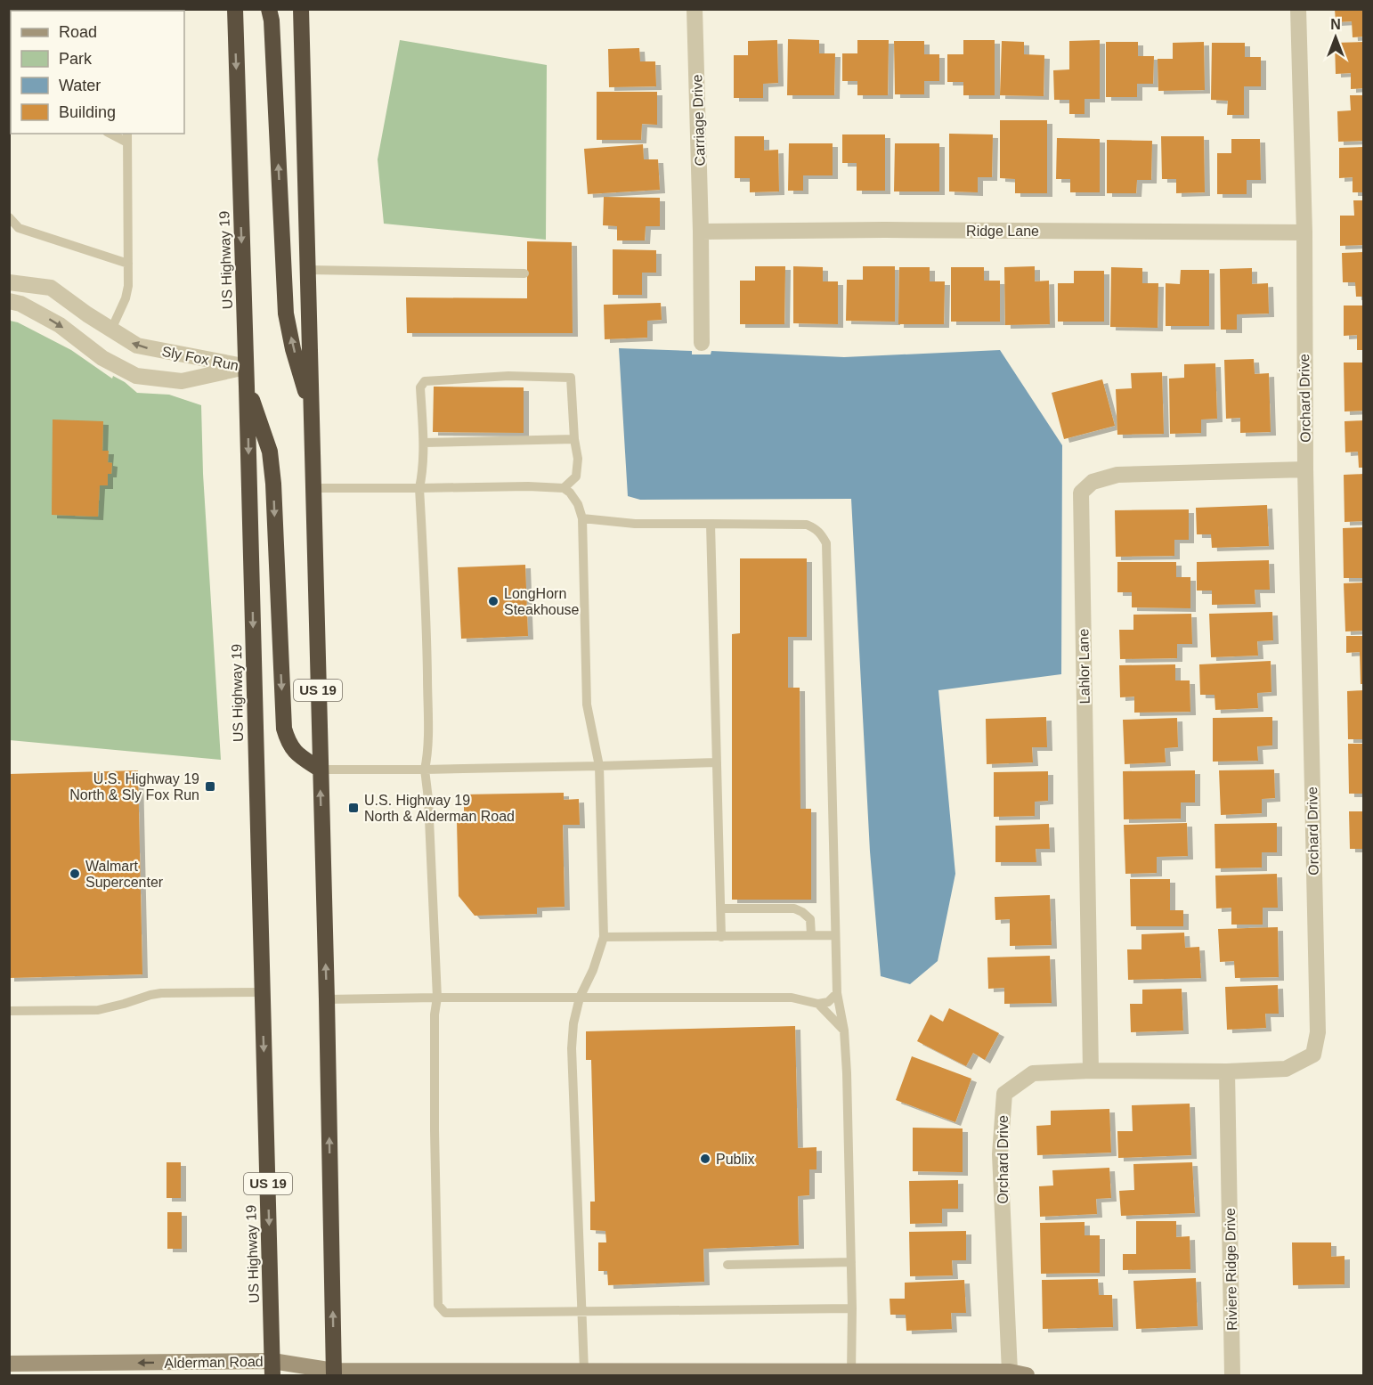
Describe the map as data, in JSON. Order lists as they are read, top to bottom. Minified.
{"streets":{"highway":["US Highway 19","US 19"],"street":["Carriage Drive","Ridge Lane","Sly Fox Run","Orchard Drive","Lahlor Lane","Riviere Ridge Drive","Alderman Road"]},"crossings":[["Carriage Drive","Ridge Lane"],["Ridge Lane","Orchard Drive"],["US Highway 19","Sly Fox Run"],["US Highway 19","Alderman Road"],["Orchard Drive","Lahlor Lane"],["Orchard Drive","Riviere Ridge Drive"],["Orchard Drive","Alderman Road"],["US 19","Alderman Road"]],"places":{"other":["LongHorn Steakhouse","Walmart Supercenter","Publix"],"transit":["U.S. Highway 19 North & Sly Fox Run","U.S. Highway 19 North & Alderman Road"]},"legend":["Road","Park","Water","Building"],"north":"top"}
